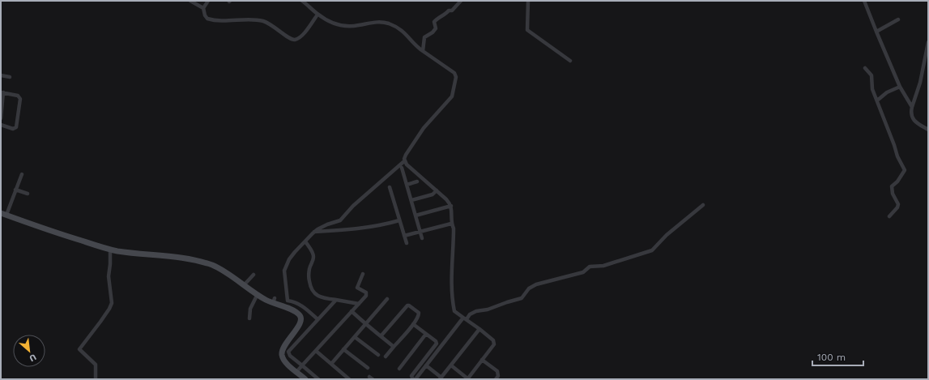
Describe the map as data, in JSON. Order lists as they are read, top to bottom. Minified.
{"scale_bar":"100 m","north":"bottom right"}
